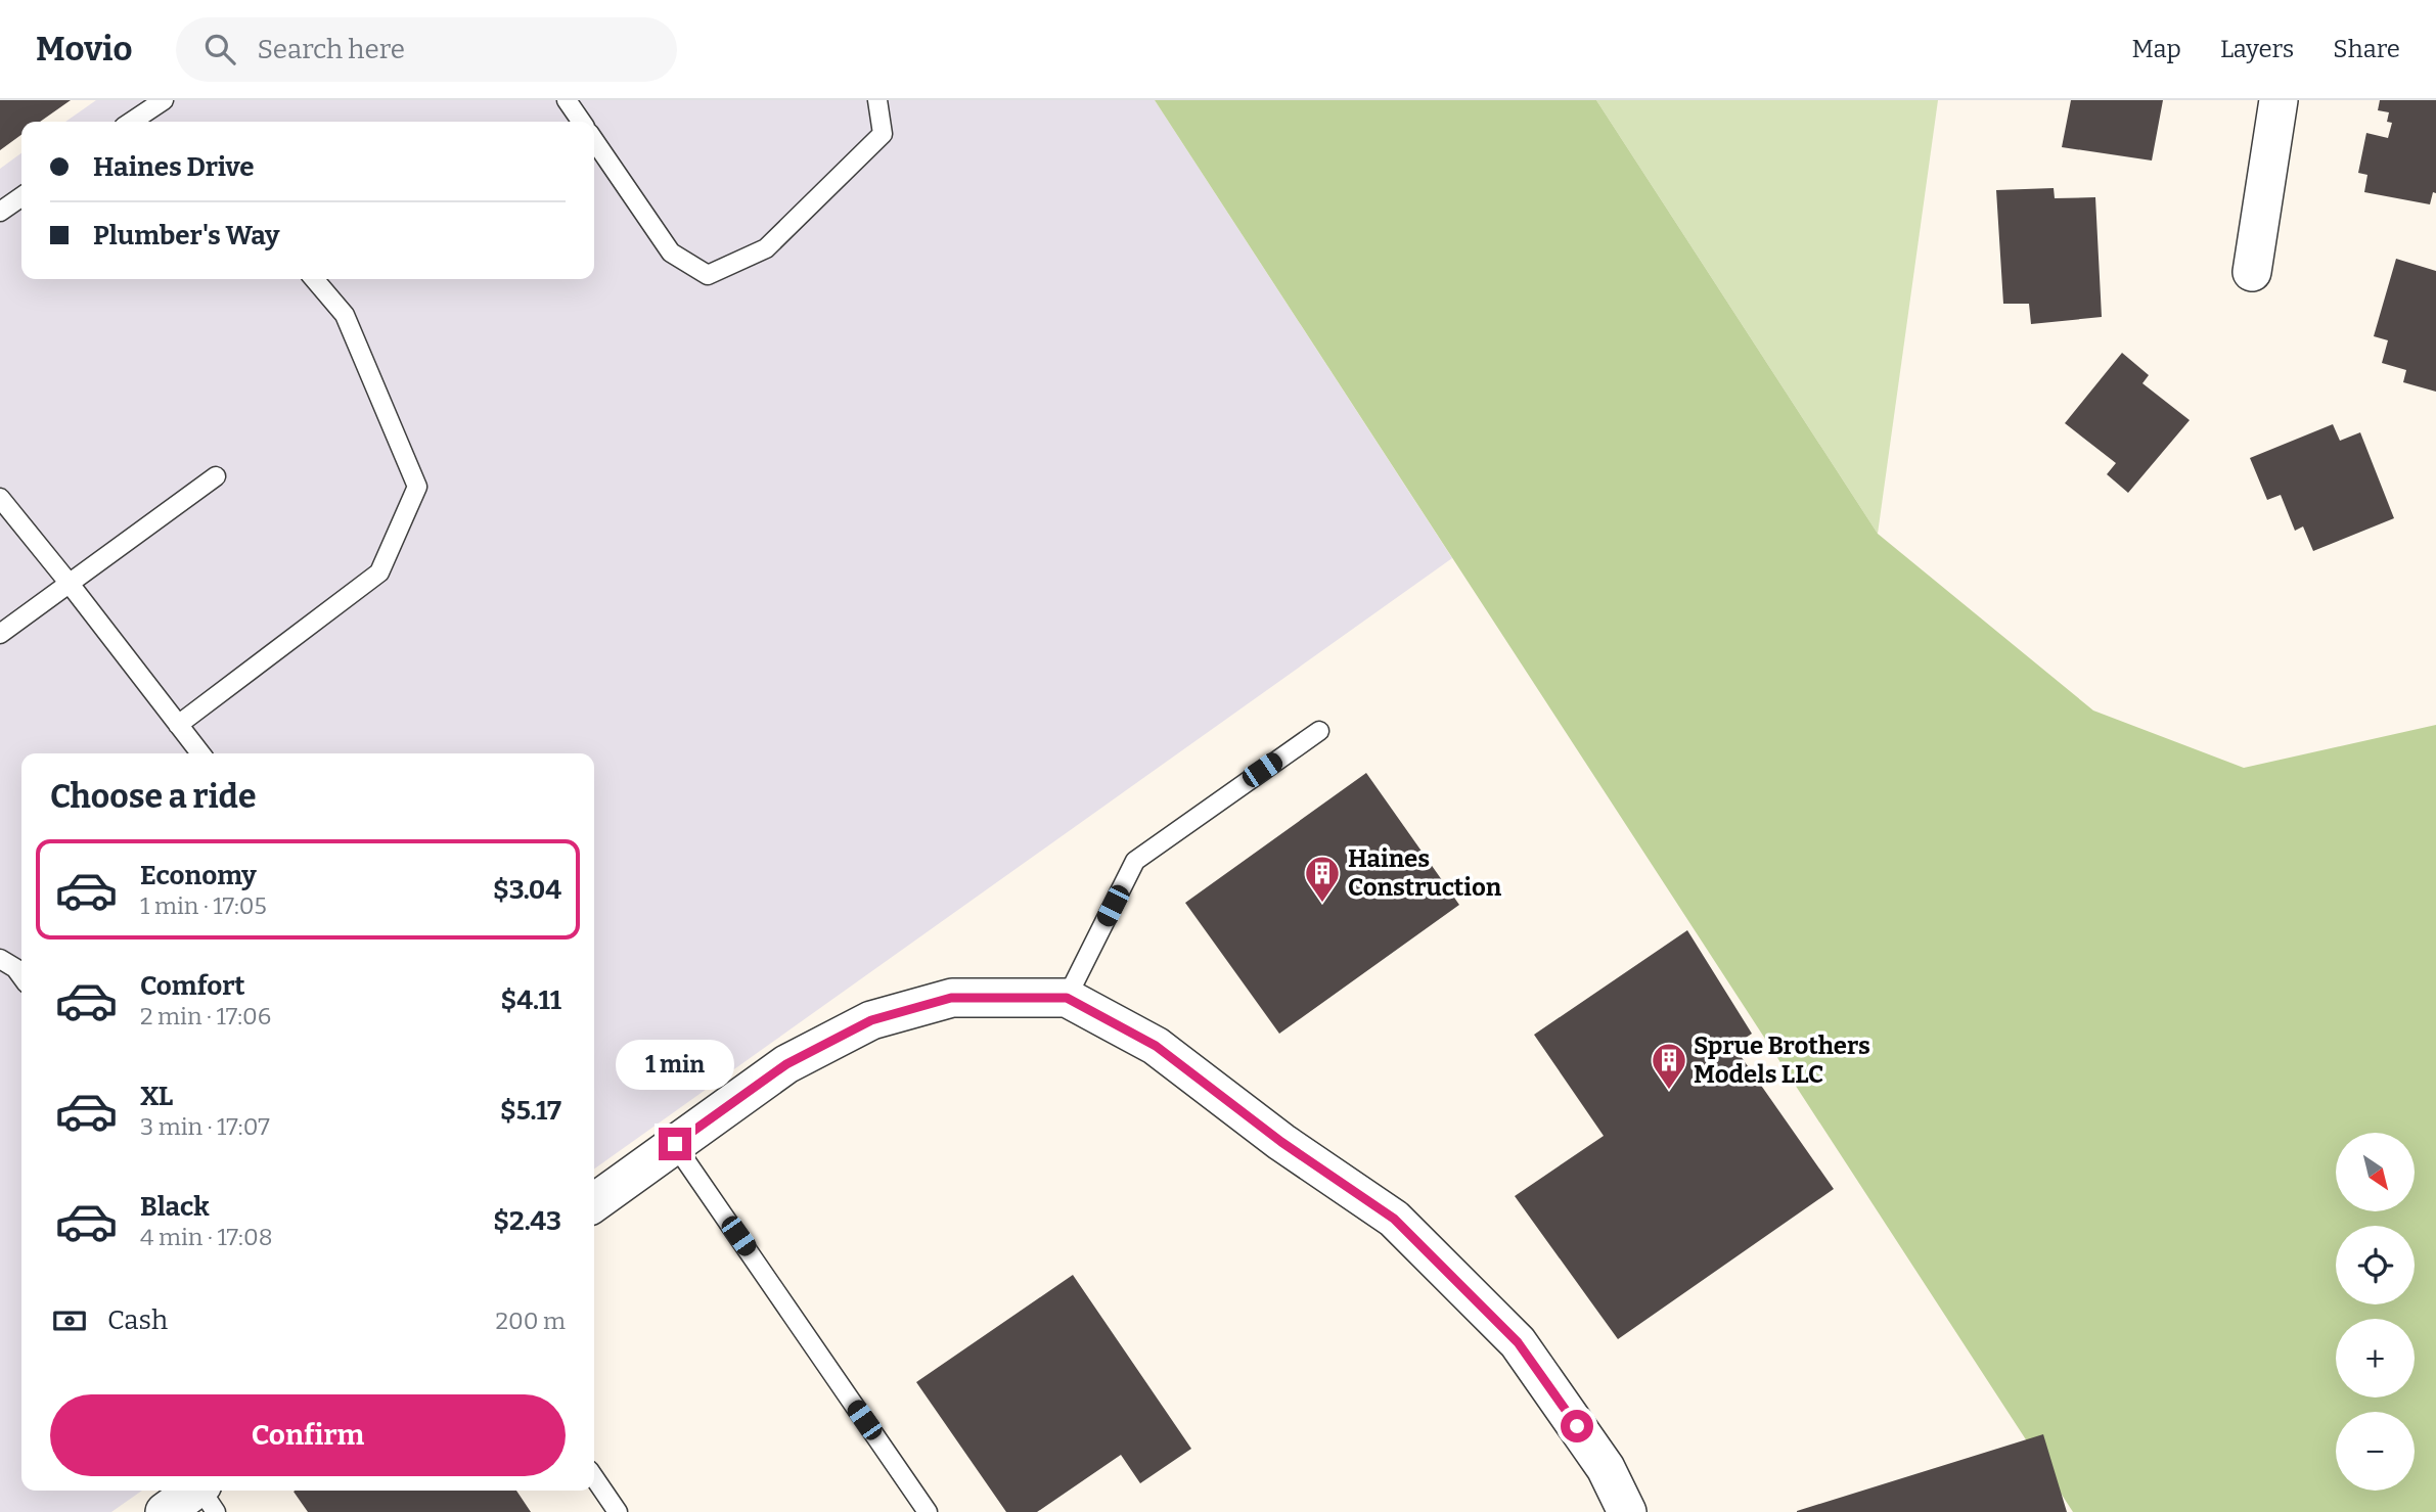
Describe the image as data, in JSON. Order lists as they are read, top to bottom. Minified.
{"places":{"building":["Haines Construction","Sprue Brothers Models LLC"]},"north":"bottom right","page":{"header":"Movio","search":"Search here","nav":["Map","Layers","Share"],"banner":["Haines Drive","Plumber's Way"],"heading":"Choose a ride","list":[{"name":"Economy","note":"1 min · 17:05","value":"$3.04"},{"name":"Comfort","note":"2 min · 17:06","value":"$4.11"},{"name":"XL","note":"3 min · 17:07","value":"$5.17"},{"name":"Black","note":"4 min · 17:08","value":"$2.43"}],"bubble":"1 min","map_buttons":["+","−"],"pay":["Cash","200 m"],"buttons":"Confirm"}}
